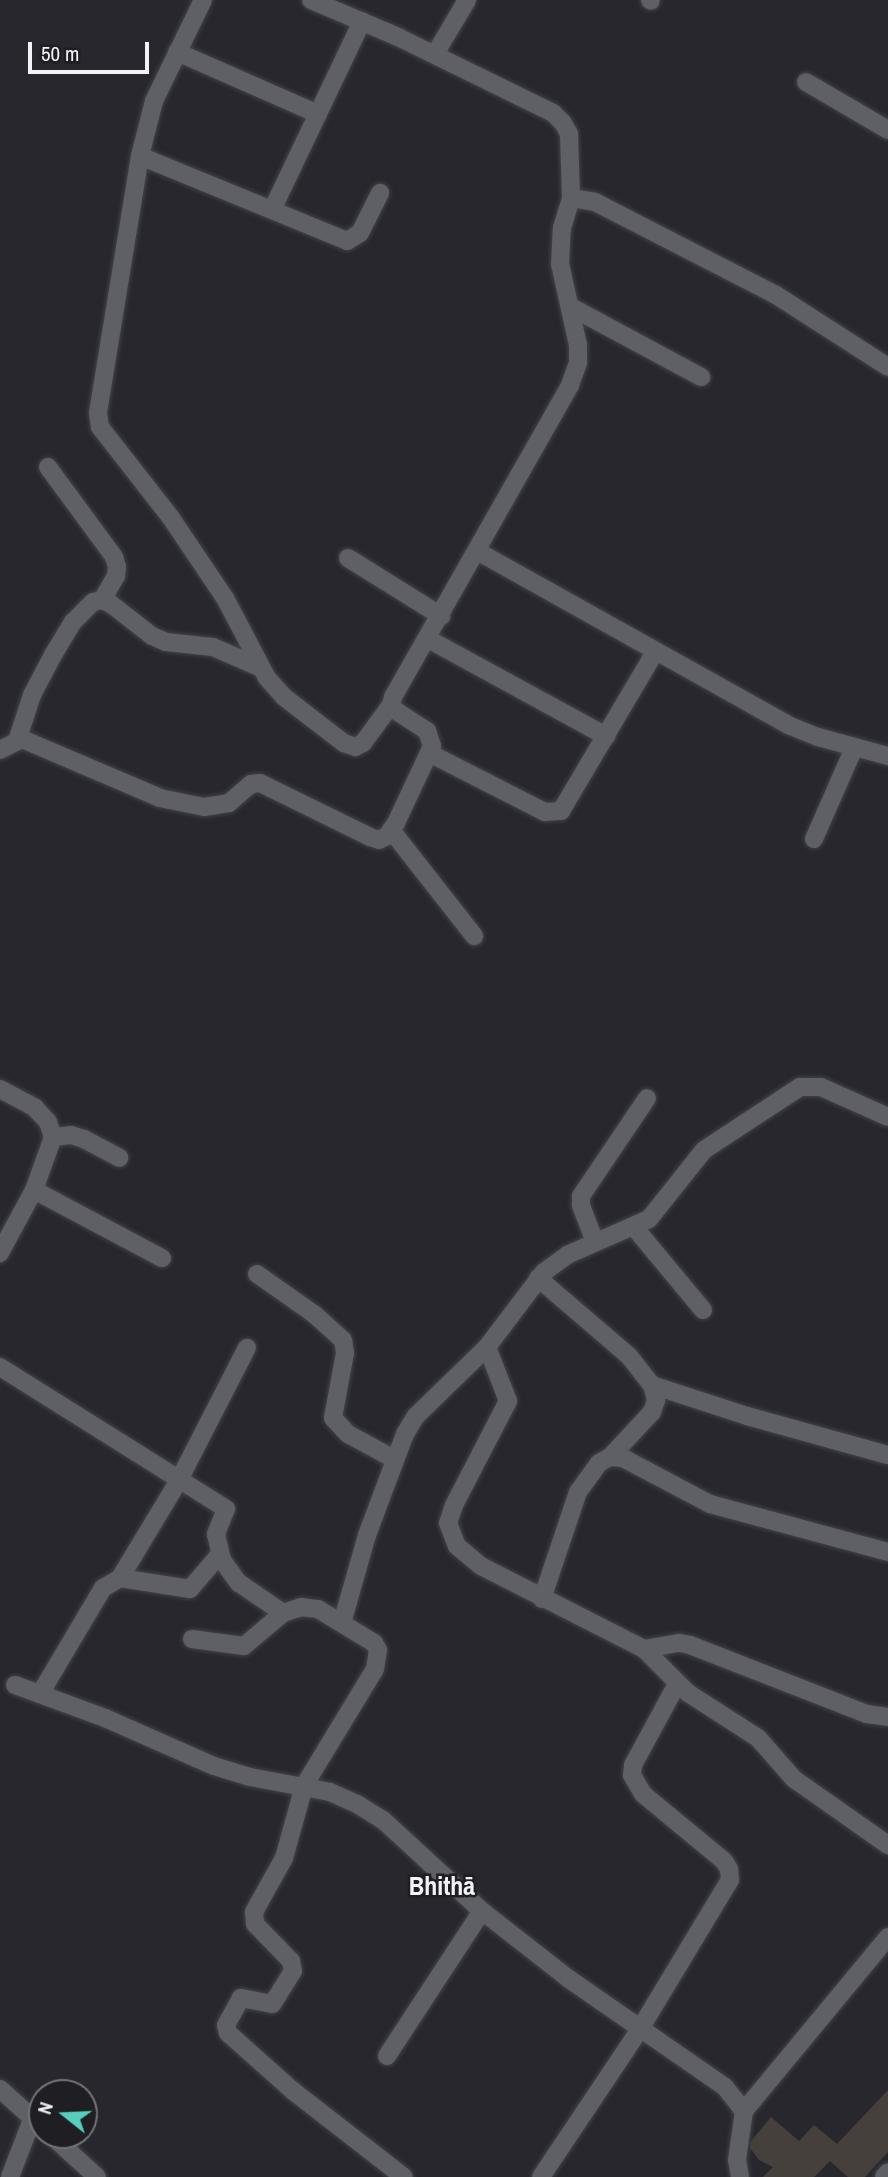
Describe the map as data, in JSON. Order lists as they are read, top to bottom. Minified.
{"districts":["Bhithā"],"scale_bar":"50 m","north":"left"}
